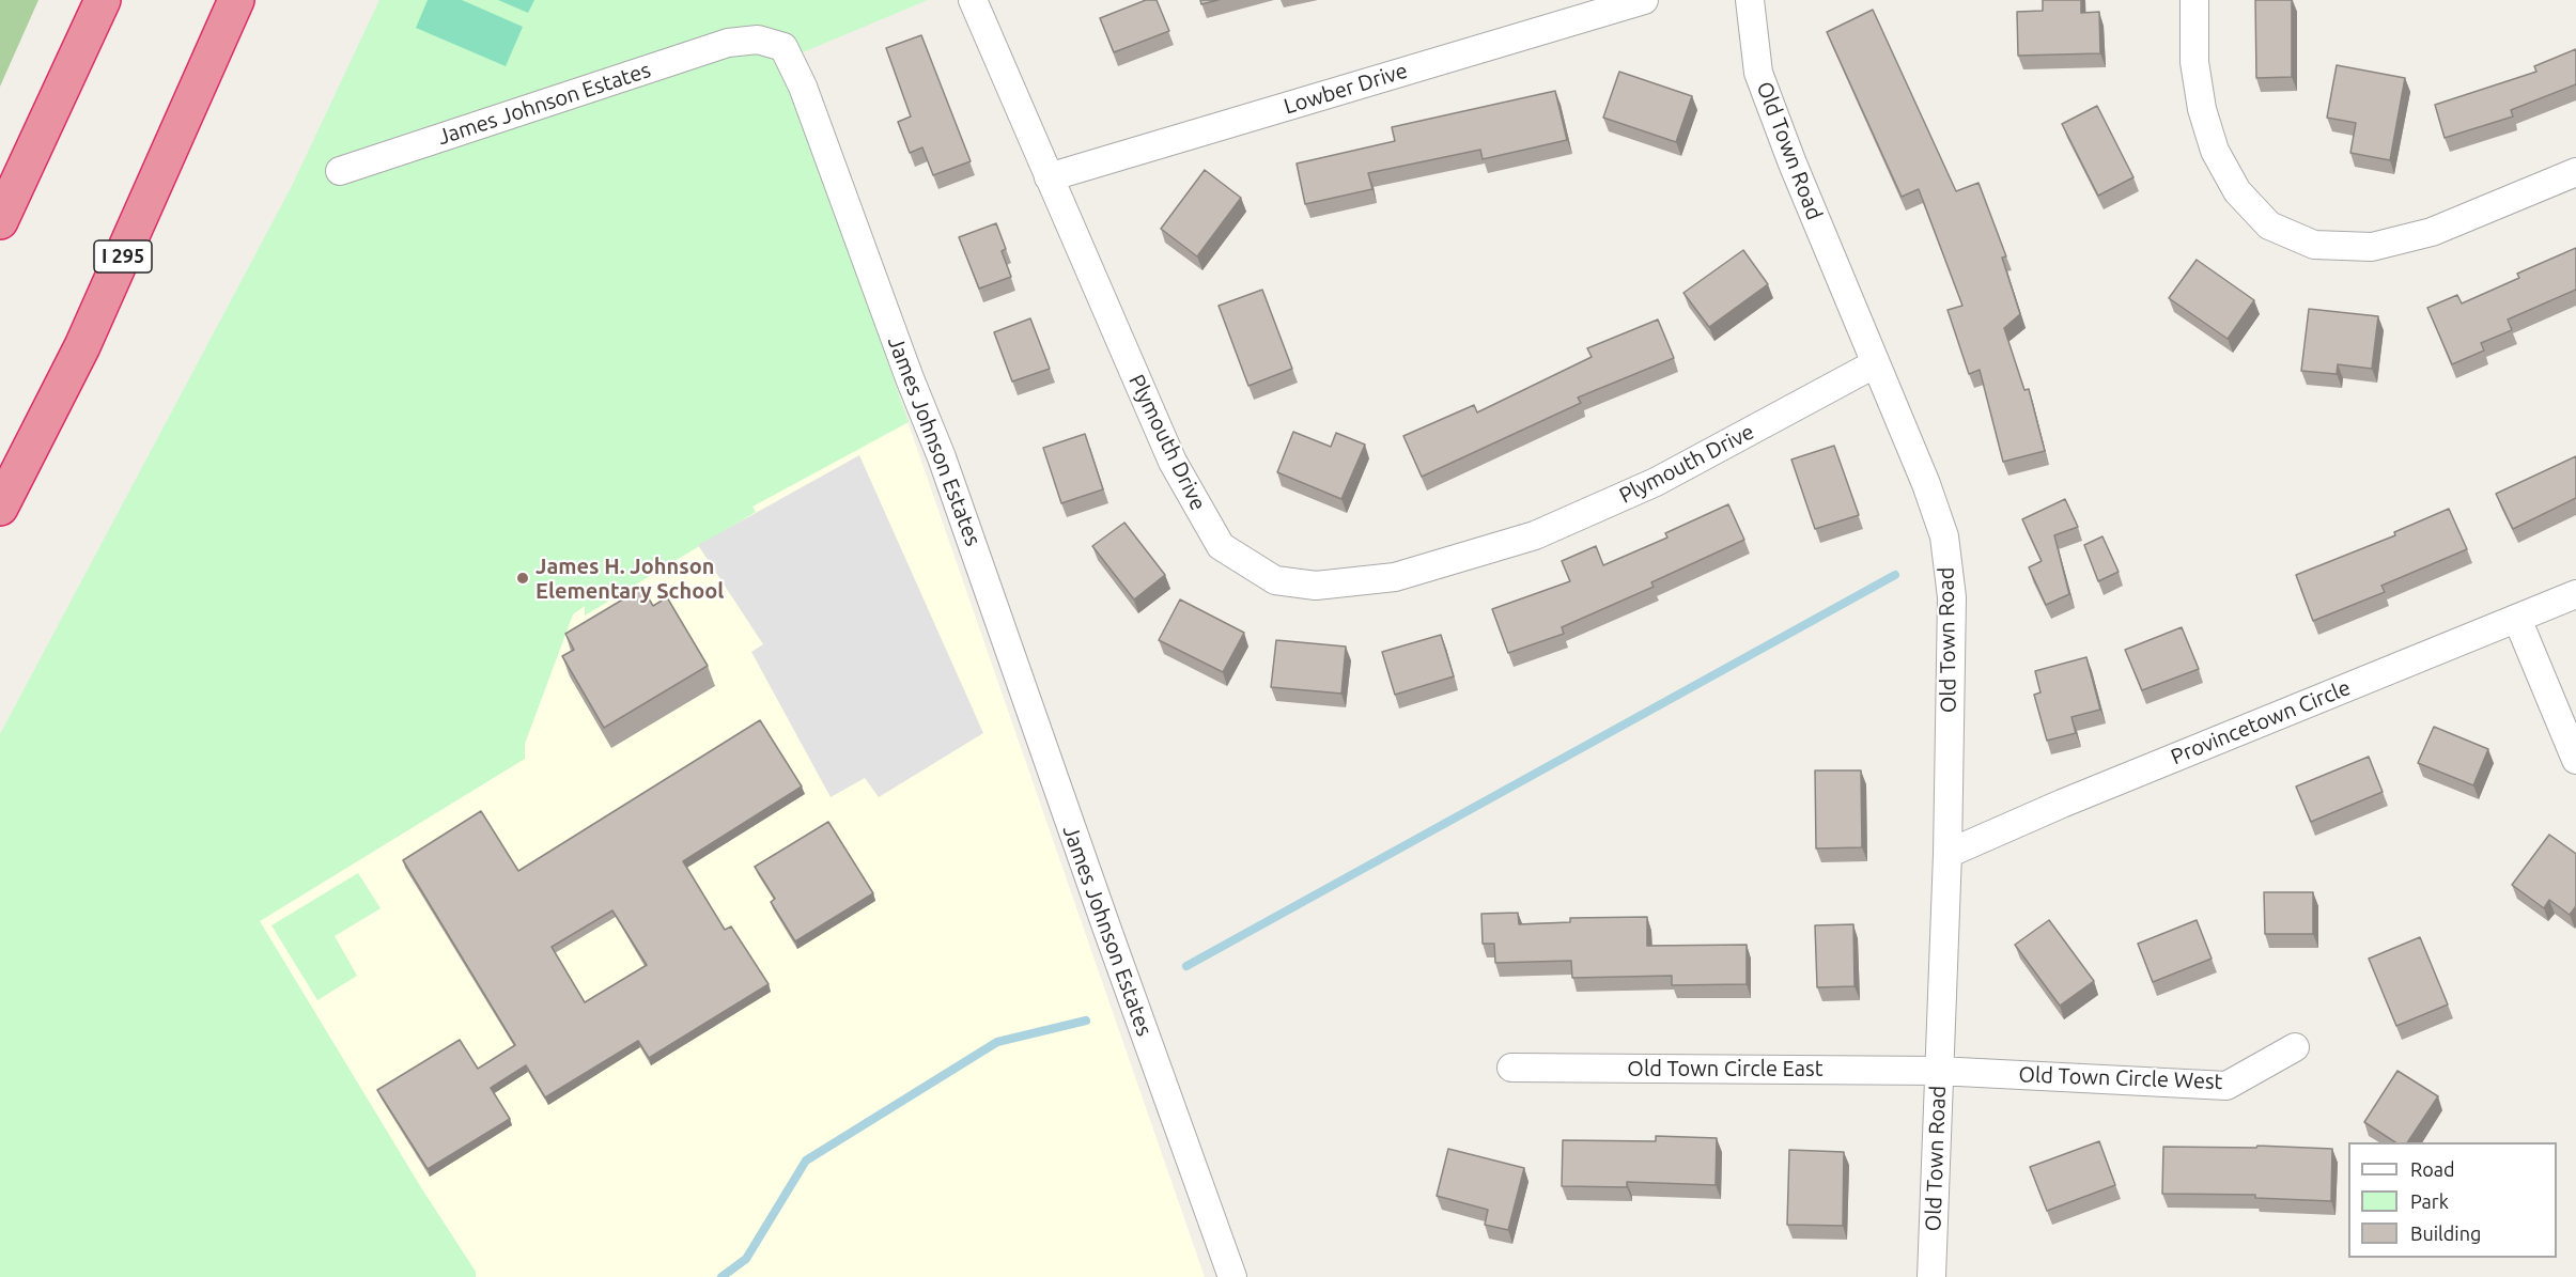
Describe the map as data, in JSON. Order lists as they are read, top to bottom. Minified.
{"streets":{"highway":["I 295"],"street":["Lowber Drive","James Johnson Estates","Old Town Road","Plymouth Drive","Provincetown Circle","Old Town Circle East","Old Town Circle West"]},"crossings":[["Lowber Drive","Plymouth Drive"],["Old Town Road","Plymouth Drive"],["Old Town Road","Provincetown Circle"],["Old Town Road","Old Town Circle East"],["Old Town Road","Old Town Circle West"],["Old Town Circle East","Old Town Circle West"]],"places":["James H. Johnson Elementary School"],"legend":["Road","Park","Building"]}
